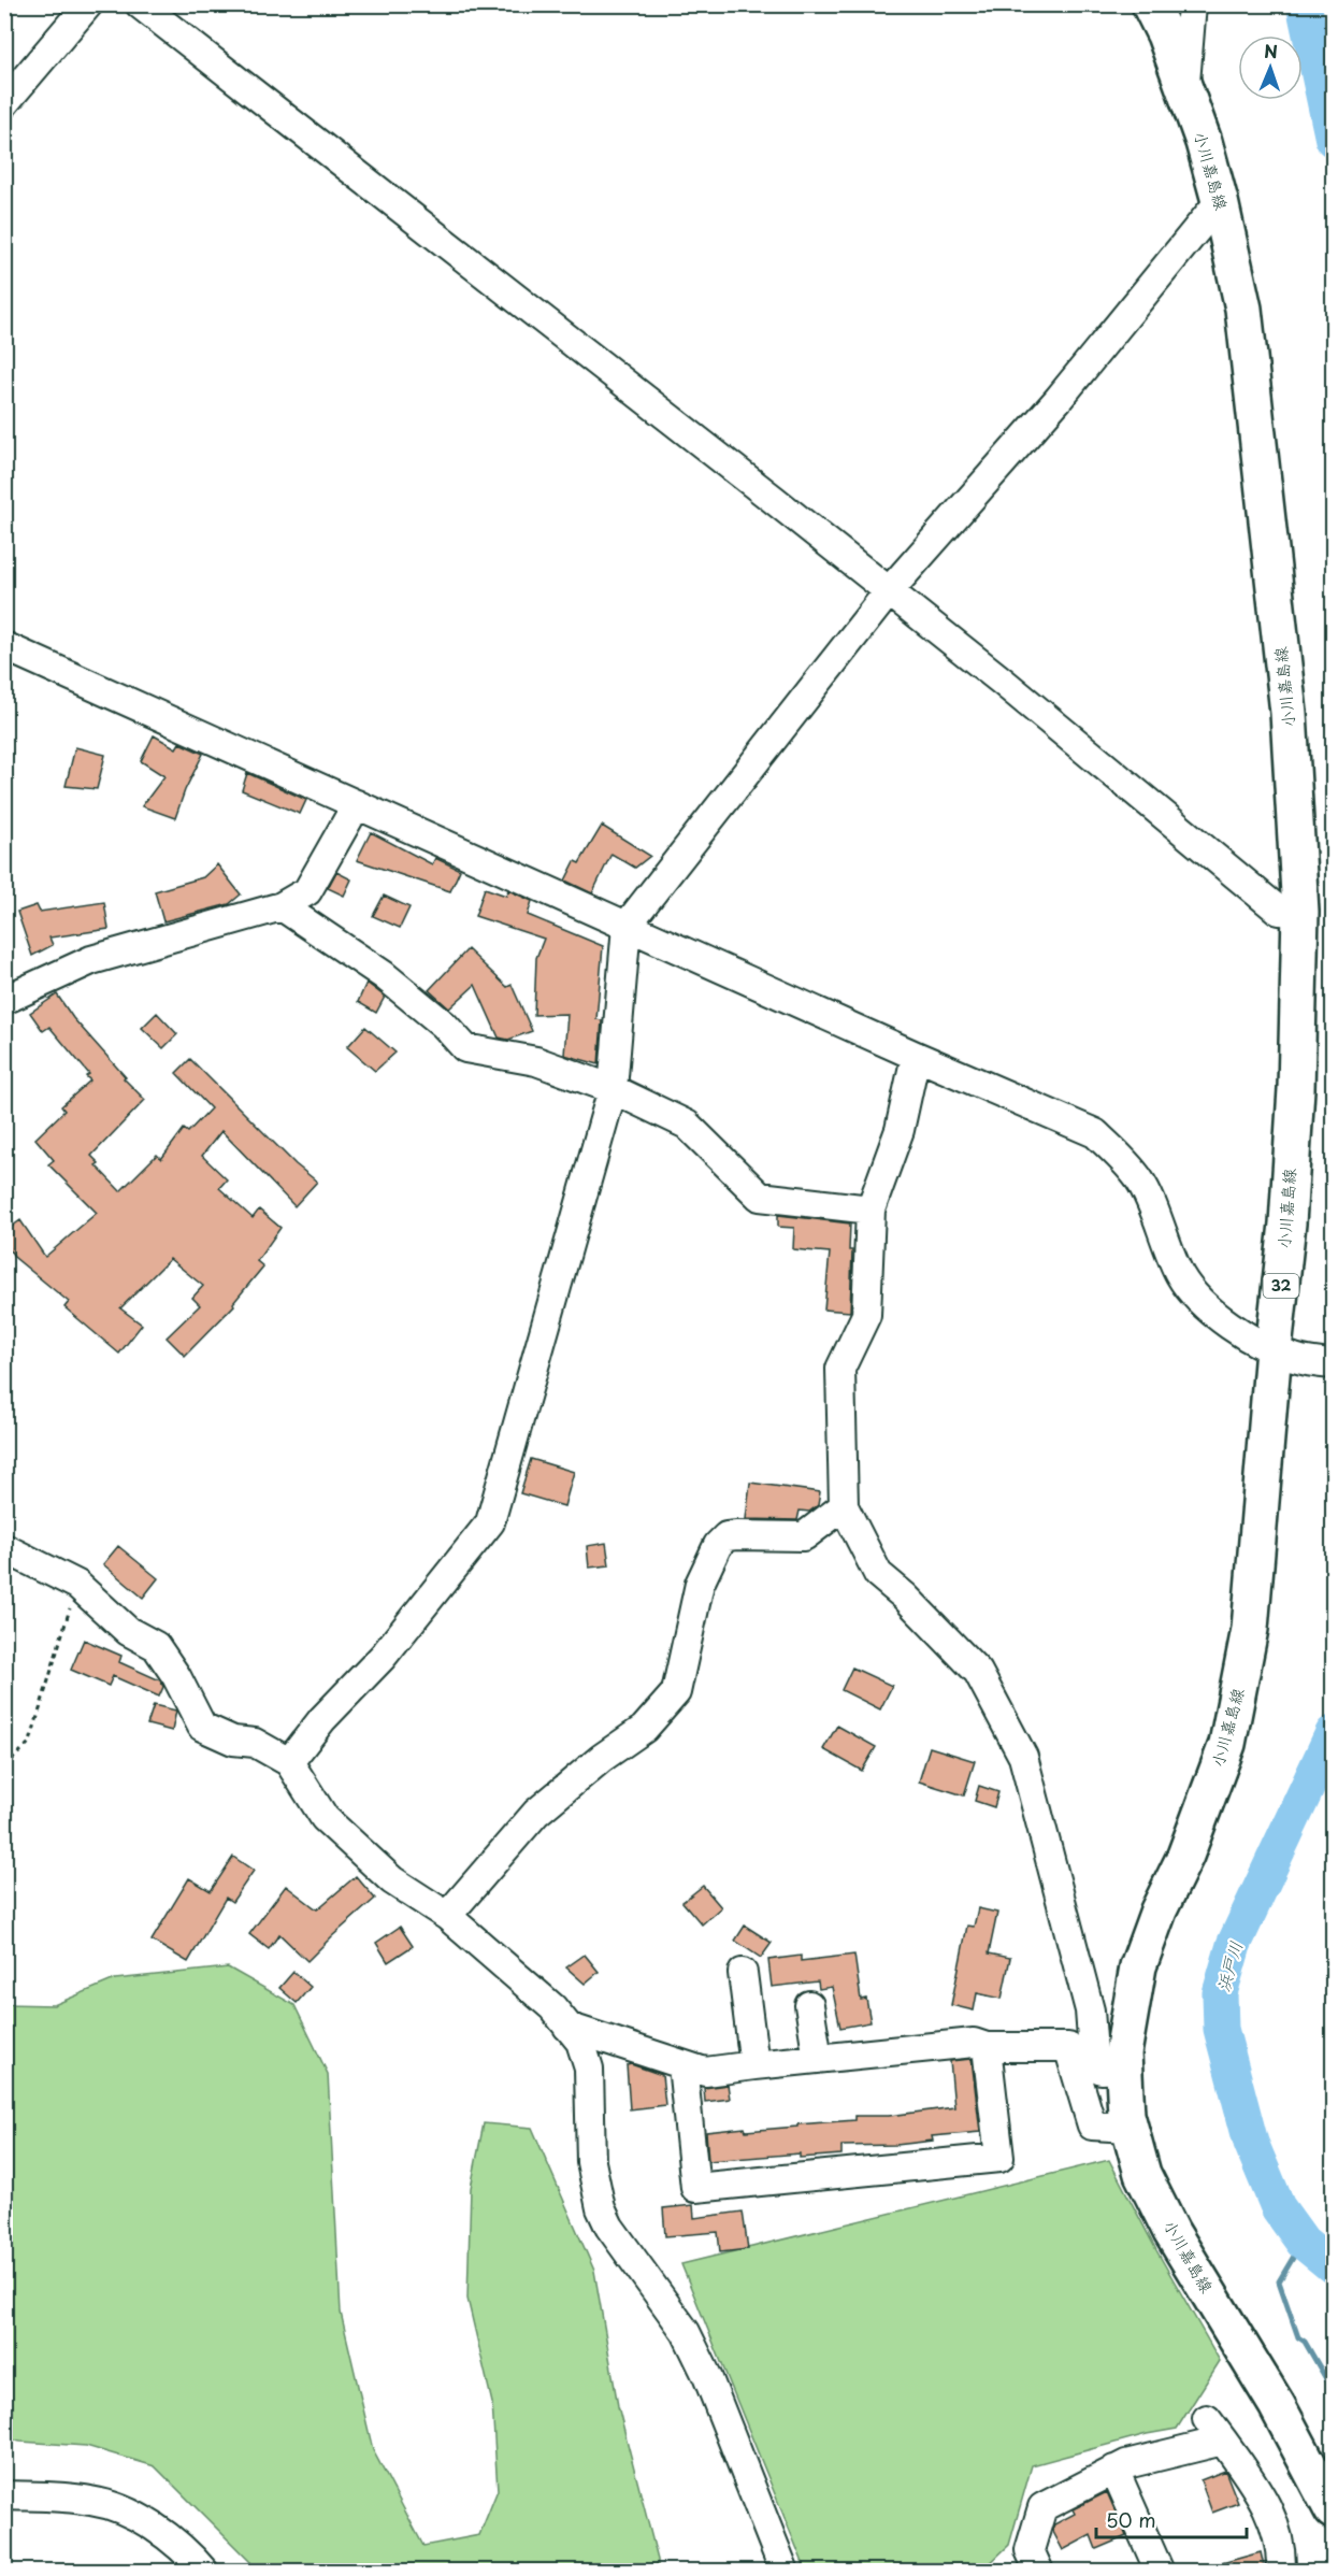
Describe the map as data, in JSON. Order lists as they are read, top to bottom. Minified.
{"streets":{"main road":["小川嘉島線","32"]},"water":["浜戸川"],"scale_bar":"50 m","north":"top"}
